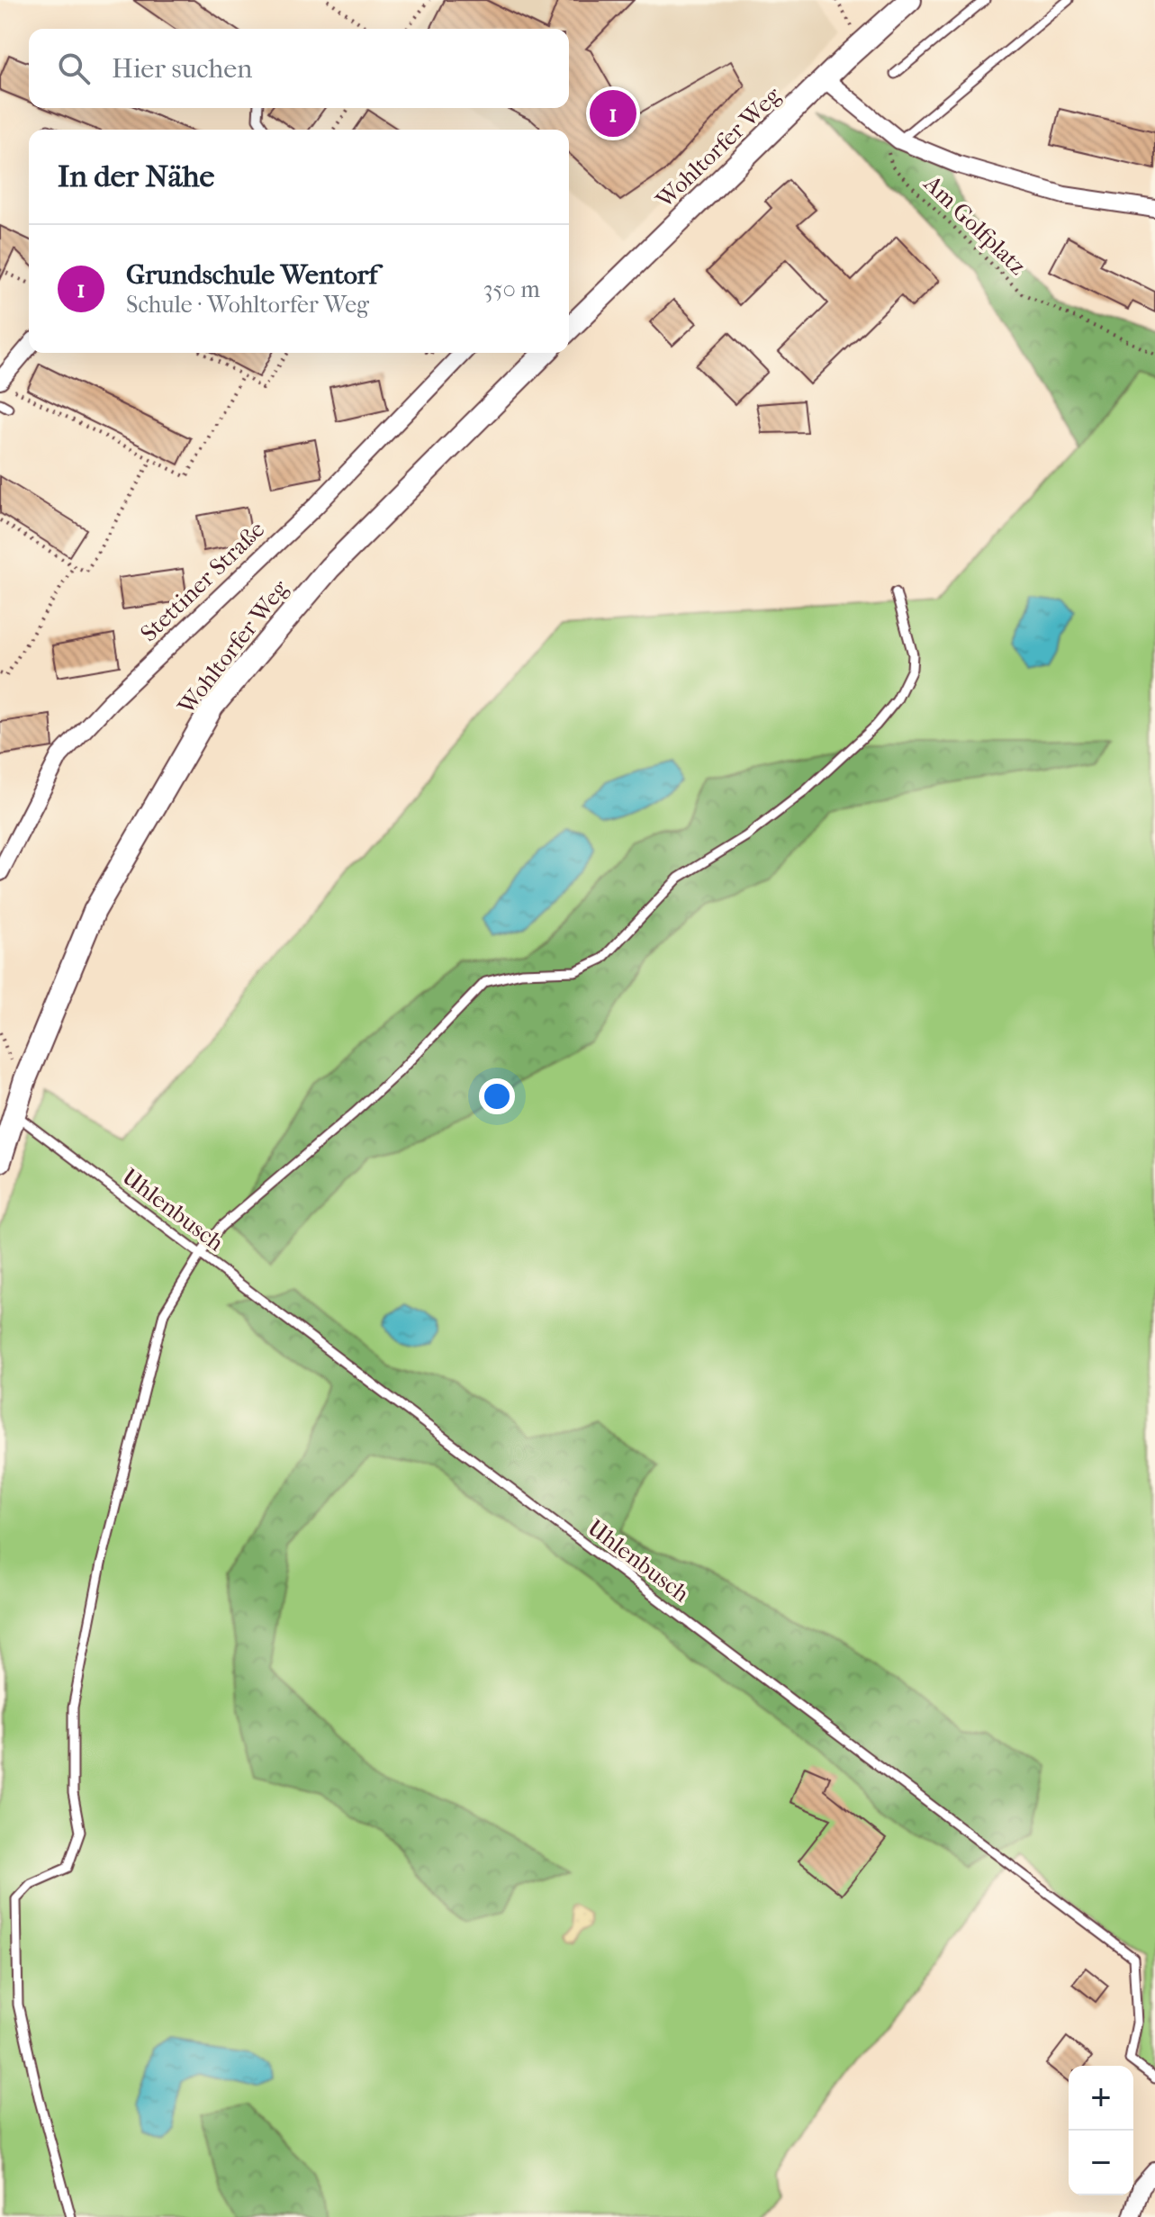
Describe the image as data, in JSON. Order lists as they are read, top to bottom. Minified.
{"streets":{"main road":["Wohltorfer Weg"],"street":["Stettiner Straße"],"lane":["Uhlenbusch"],"path":["Am Golfplatz"]},"crossings":[["Wohltorfer Weg","Uhlenbusch"]],"page":{"search":"Hier suchen","pins":"1","heading":"In der Nähe","list":[{"mark":"1","name":"Grundschule Wentorf","note":"Schule · Wohltorfer Weg","value":"350 m"}],"map_buttons":["+","−"]}}
